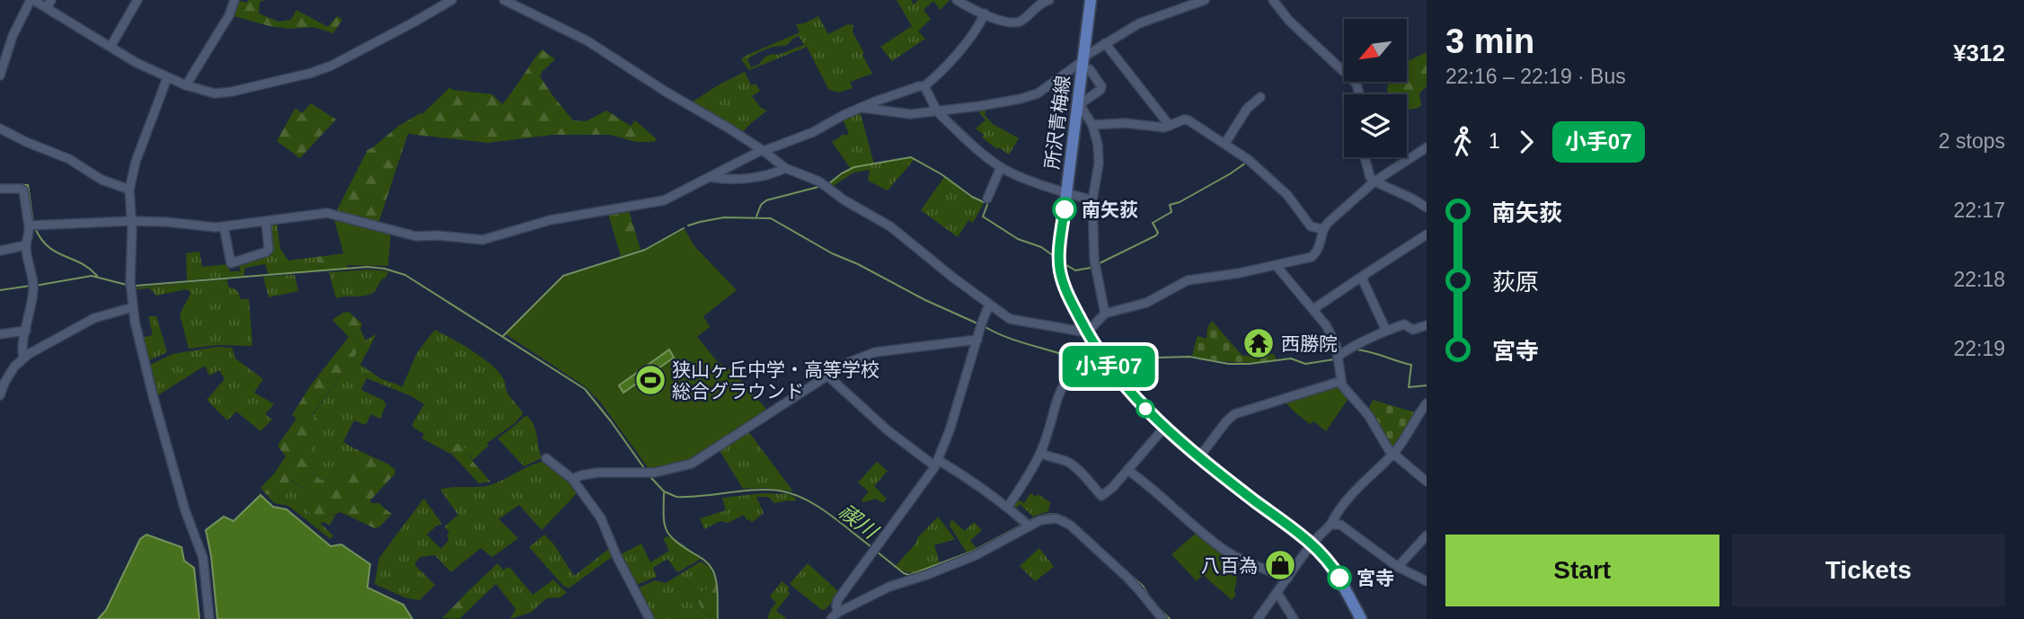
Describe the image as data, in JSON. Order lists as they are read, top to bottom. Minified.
{"streets":{"main road":["所沢青梅線"]},"water":["禊川"],"places":{"other":["南矢荻","宮寺"],"temple":["西勝院"],"sports":["狭山ヶ丘中学・高等学校 総合グラウンド"],"shop":["八百為"]},"lines":["bus line 小手07"],"north":"bottom left","page":{"on_map":"小手07","heading":["3 min","22:16 – 22:19 · Bus","¥312"],"legs":["1","小手07","2 stops"],"list":[{"name":"南矢荻","value":"22:17"},{"name":"荻原","value":"22:18"},{"name":"宮寺","value":"22:19"}],"buttons":["Start","Tickets"]}}
